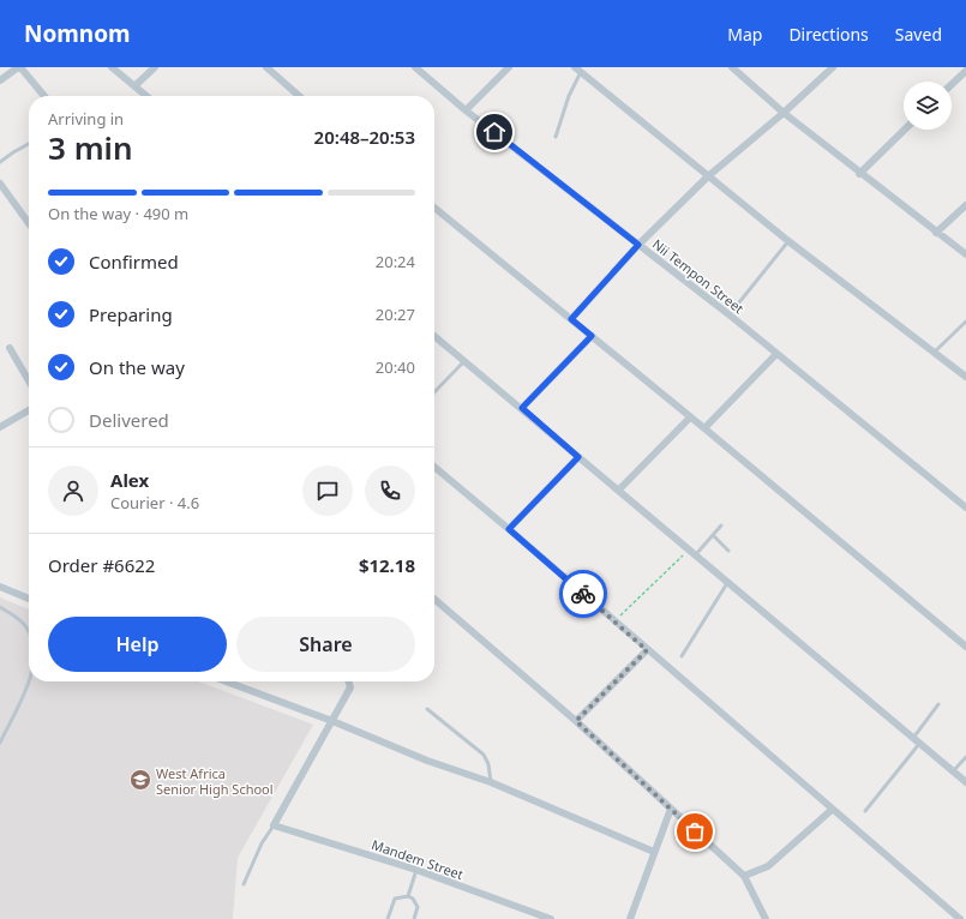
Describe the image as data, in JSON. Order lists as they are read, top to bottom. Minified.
{"streets":{"street":["Nii Tempon Street","Mandem Street"]},"places":{"school or university":["West Africa Senior High School"]},"page":{"header":"Nomnom","nav":["Map","Directions","Saved"],"heading":["3 min","Arriving in","20:48–20:53"],"panel":["Alex","Courier · 4.6","Order #6622","$12.18"],"bar":"On the way · 490 m","list":[["Confirmed","20:24"],["Preparing","20:27"],["On the way","20:40"],"Delivered"],"buttons":["Help","Share"]}}
